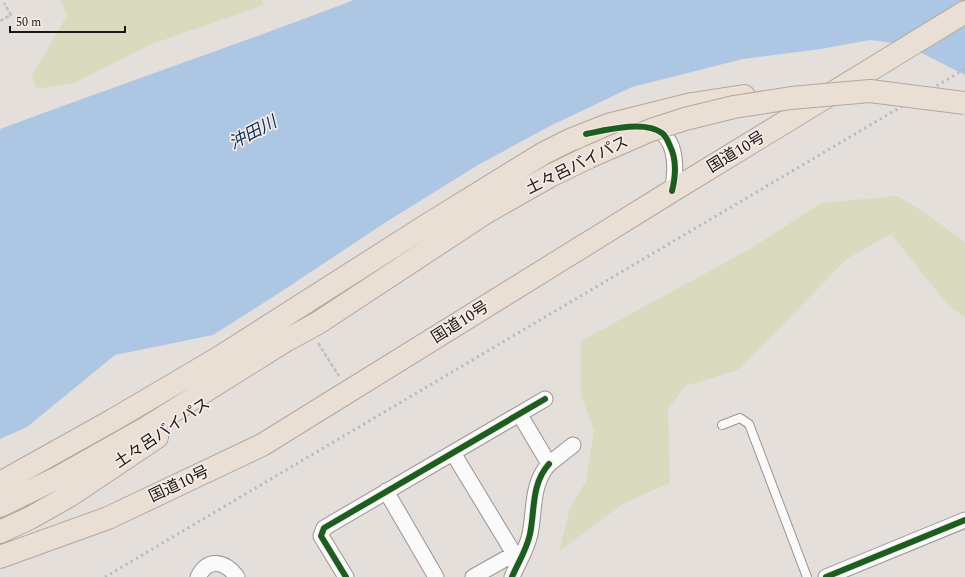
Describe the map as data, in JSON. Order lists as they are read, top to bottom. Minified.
{"streets":{"highway":["国道10号","土々呂バイパス"]},"water":["沖田川"],"scale_bar":"50 m"}
